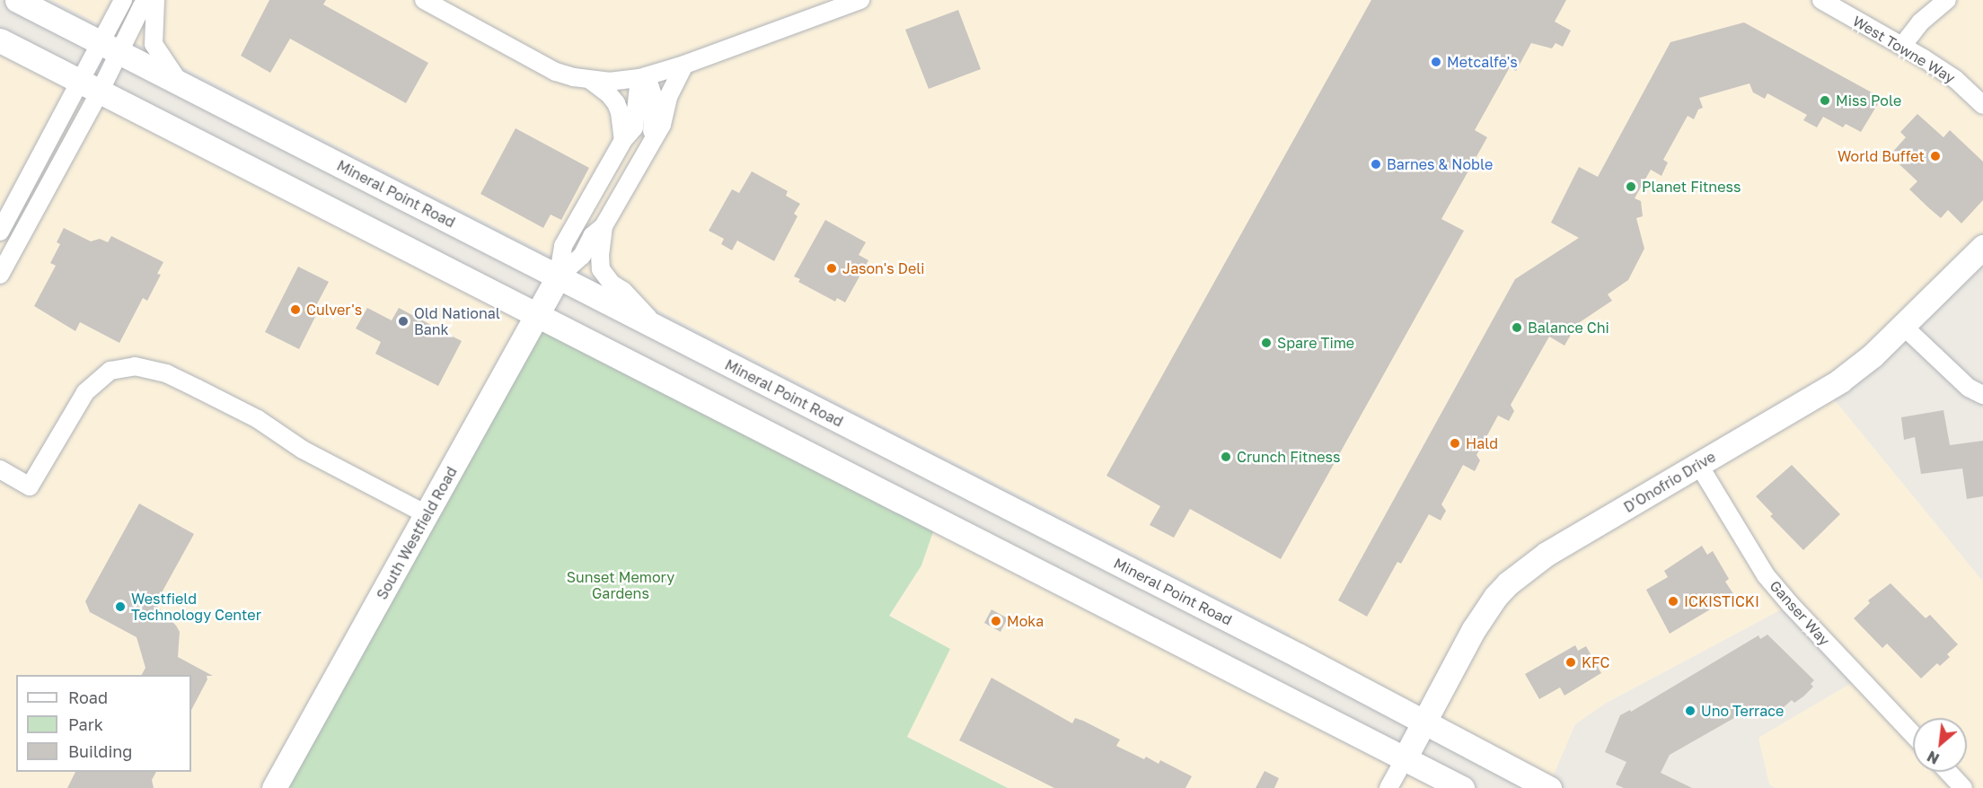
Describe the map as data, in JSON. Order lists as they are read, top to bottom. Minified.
{"streets":{"main road":["Mineral Point Road","D'Onofrio Drive","South Westfield Road"],"street":["West Towne Way","Ganser Way"]},"crossings":[["Mineral Point Road","D'Onofrio Drive"],["Mineral Point Road","South Westfield Road"],["D'Onofrio Drive","Ganser Way"]],"parks":["Sunset Memory Gardens"],"places":["Metcalfe's","Miss Pole","World Buffet","Barnes & Noble","Planet Fitness","Jason's Deli","Culver's","Old National Bank","Balance Chi","Spare Time","Hald","Crunch Fitness","ICKISTICKI","Westfield Technology Center","Moka","KFC","Uno Terrace"],"legend":["Road","Park","Building"],"north":"bottom left"}
